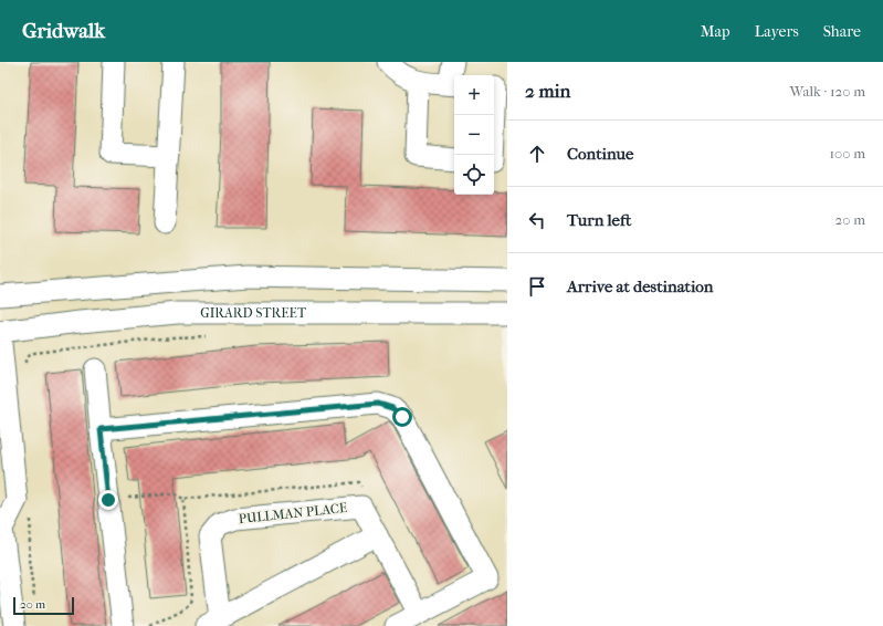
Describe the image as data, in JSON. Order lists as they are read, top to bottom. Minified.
{"streets":{"street":["GIRARD STREET","PULLMAN PLACE"]},"scale_bar":"20 m","page":{"header":"Gridwalk","nav":["Map","Layers","Share"],"heading":["2 min","Walk · 120 m"],"map_buttons":["+","−"],"list":[["Continue","100 m"],["Turn left","20 m"],"Arrive at destination"],"scale":"20 m"}}
